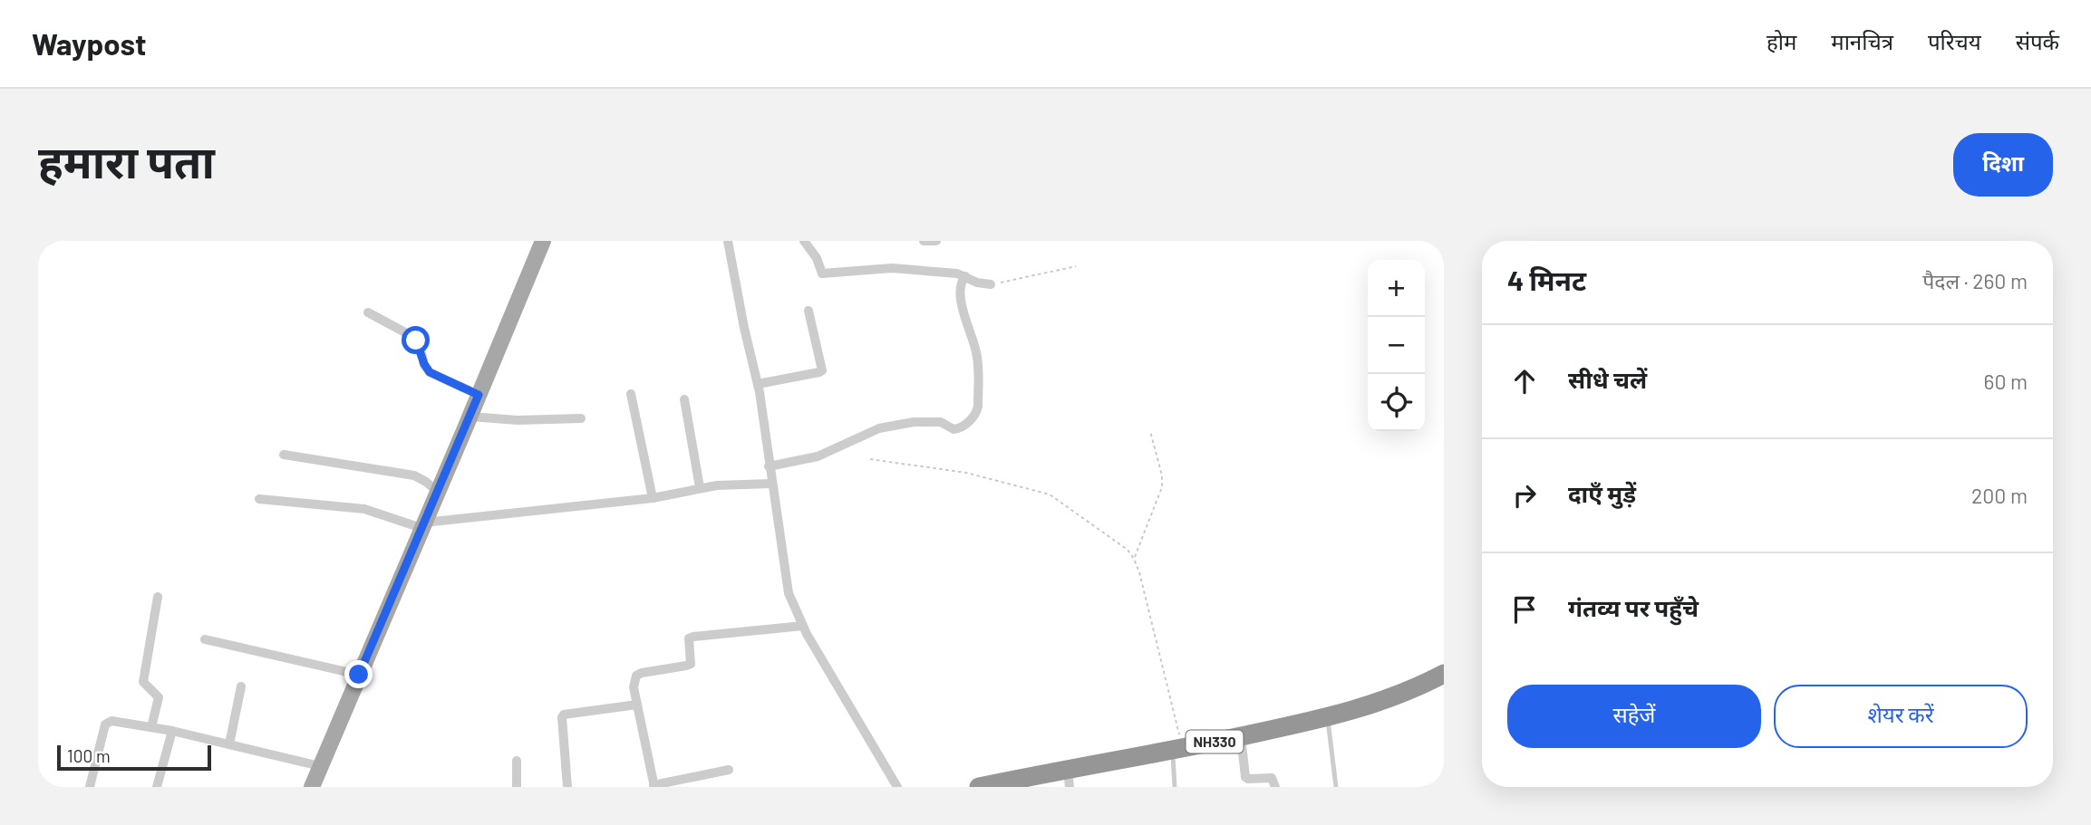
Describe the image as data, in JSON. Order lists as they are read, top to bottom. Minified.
{"streets":{"highway":["NH330"]},"scale_bar":"100 m","page":{"header":"Waypost","nav":["होम","मानचित्र","परिचय","संपर्क"],"buttons":["दिशा",["सहेजें","शेयर करें"]],"title":"हमारा पता","heading":["4 मिनट","पैदल · 260 m"],"map_buttons":["+","−"],"list":[["सीधे चलें","60 m"],["दाएँ मुड़ें","200 m"],"गंतव्य पर पहुँचे"],"scale":"100 m"}}
